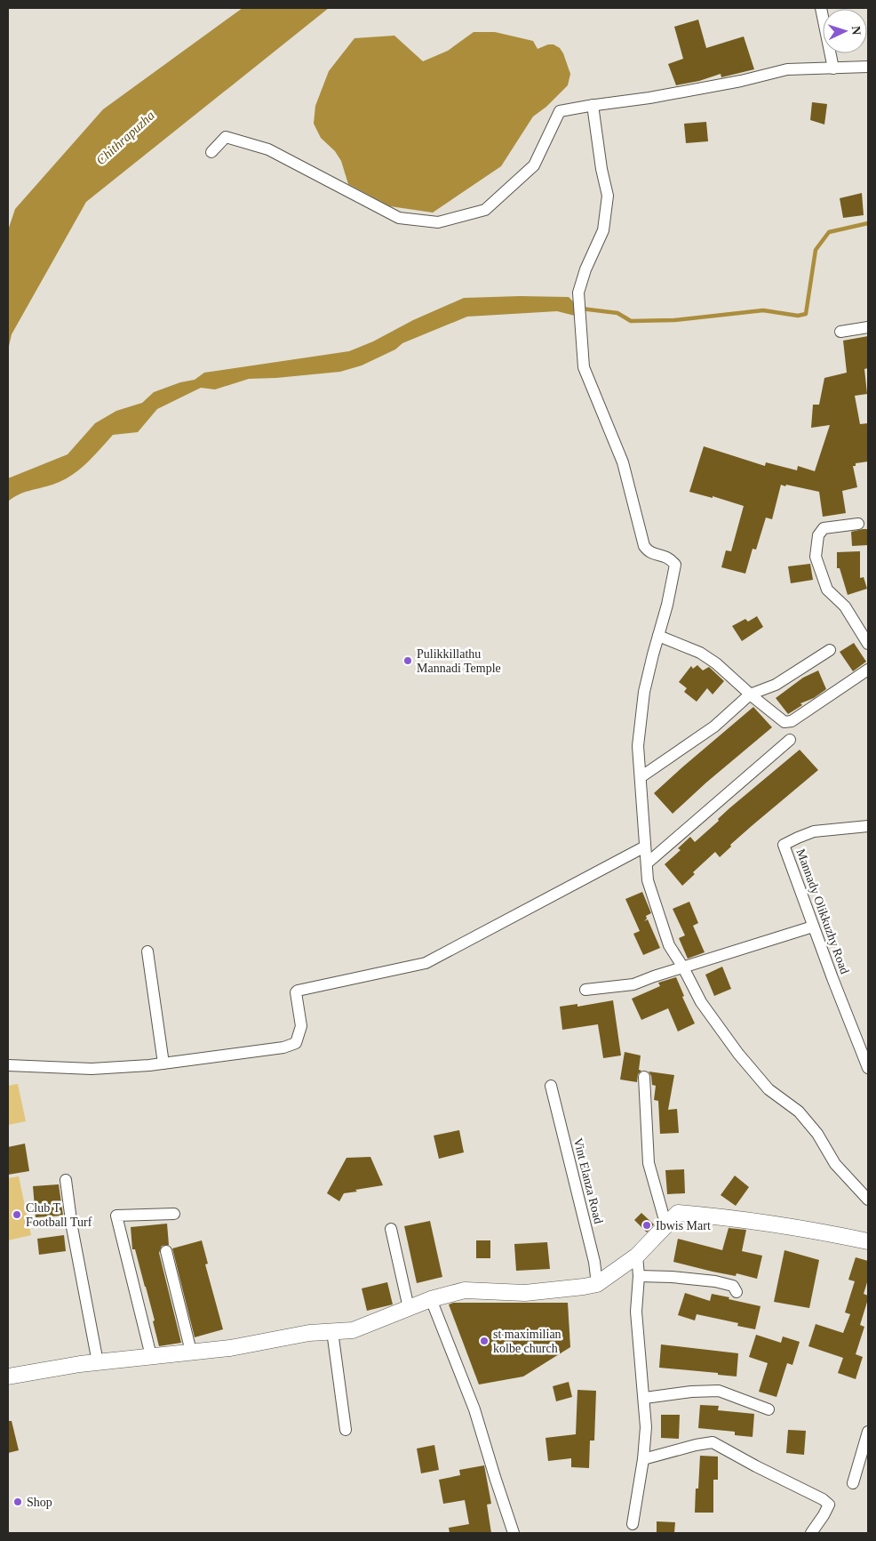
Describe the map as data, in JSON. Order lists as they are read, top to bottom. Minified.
{"streets":{"street":["Mannady Olikkuzhy Road","Vint Elanza Road"]},"water":["Chithrapuzha"],"places":["Pulikkillathu Mannadi Temple","Club T Football Turf","Ibwis Mart","st maximilian kolbe church","Shop"],"north":"right"}
